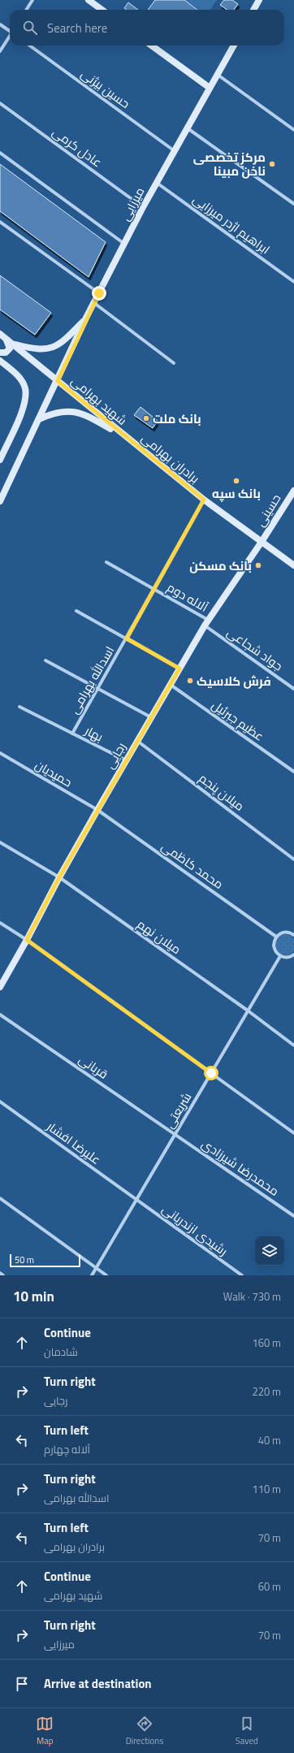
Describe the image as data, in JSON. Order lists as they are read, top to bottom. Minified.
{"streets":{"main road":["میرزایی","شهید بهرامی","برادران بهرامی","حسینی","رجایی"],"street":["حسین بیژنی","عادل کرمی","ابراهیم اژدر میرزایی","آلاله دوم","جواد شجاعی","اسدالله بهرامی","عظیم جبرئیل","بهار","حمیدیان","میلان پنجم","محمد کاظمی","میلان نهم","قربانی","شریعتی","علیرضا افشار","محمدرضا شیرزادی","رشیدی ازندریانی"]},"crossings":[["حسین بیژنی","میرزایی"],["عادل کرمی","میرزایی"],["میرزایی","ابراهیم اژدر میرزایی"],["میرزایی","شهید بهرامی"],["شهید بهرامی","برادران بهرامی"],["برادران بهرامی","حسینی"],["برادران بهرامی","اسدالله بهرامی"],["برادران بهرامی","رجایی"],["حسینی","رجایی"],["آلاله دوم","جواد شجاعی"],["آلاله دوم","اسدالله بهرامی"],["آلاله دوم","رجایی"],["جواد شجاعی","رجایی"],["اسدالله بهرامی","بهار"],["عظیم جبرئیل","رجایی"],["بهار","رجایی"],["رجایی","حمیدیان"],["رجایی","میلان پنجم"],["رجایی","محمد کاظمی"],["رجایی","میلان نهم"],["حمیدیان","محمد کاظمی"],["میلان نهم","شریعتی"],["قربانی","شریعتی"],["قربانی","محمدرضا شیرزادی"],["شریعتی","علیرضا افشار"],["شریعتی","محمدرضا شیرزادی"],["شریعتی","رشیدی ازندریانی"],["علیرضا افشار","رشیدی ازندریانی"]],"places":["مرکز تخصصی ناخن مبینا","بانک ملت","بانک سپه","بانک مسکن","فرش کلاسیک"],"scale_bar":"50 m","page":{"search":"Search here","scale":"50 m","heading":["10 min","Walk · 730 m"],"list":[["Continue","شادمان","160 m"],["Turn right","رجایی","220 m"],["Turn left","آلاله چهارم","40 m"],["Turn right","اسدالله بهرامی","110 m"],["Turn left","برادران بهرامی","70 m"],["Continue","شهید بهرامی","60 m"],["Turn right","میرزایی","70 m"],"Arrive at destination"],"nav":["Map","Directions","Saved"]}}
